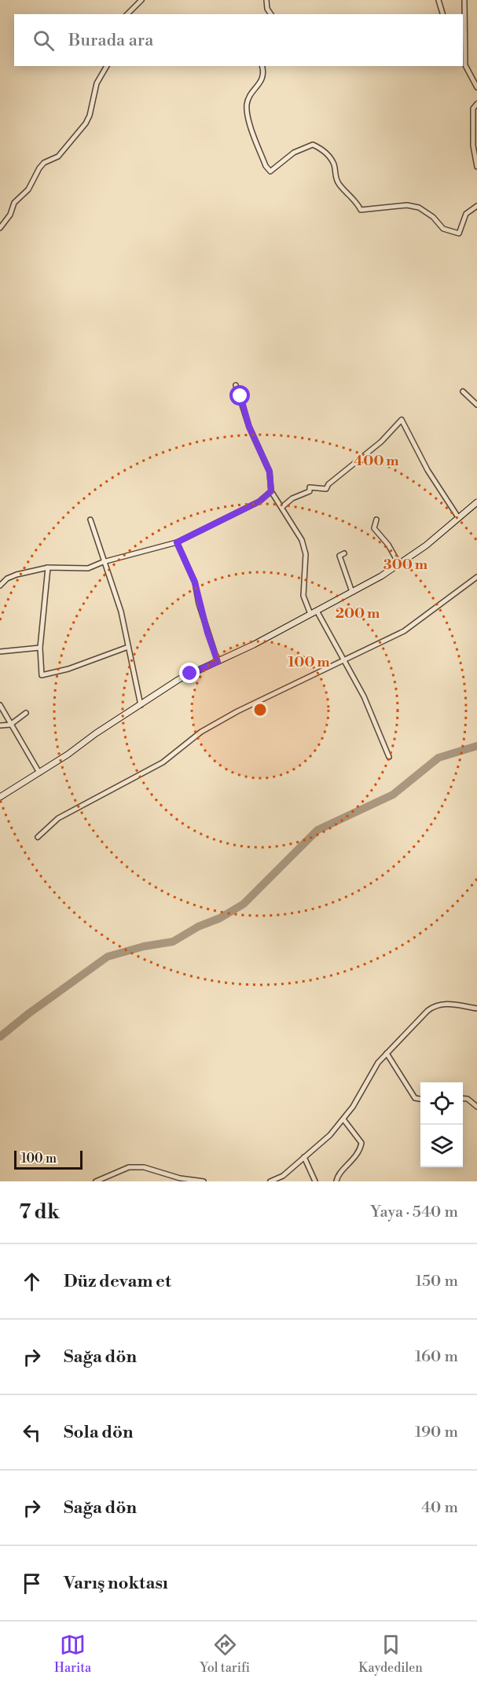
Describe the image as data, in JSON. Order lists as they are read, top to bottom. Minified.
{"scale_bar":"100 m","page":{"search":"Burada ara","scale":"100 m","heading":["7 dk","Yaya · 540 m"],"list":[["Düz devam et","150 m"],["Sağa dön","160 m"],["Sola dön","190 m"],["Sağa dön","40 m"],"Varış noktası"],"nav":["Harita","Yol tarifi","Kaydedilen"]},"rings":["400 m","300 m","200 m","100 m"]}
